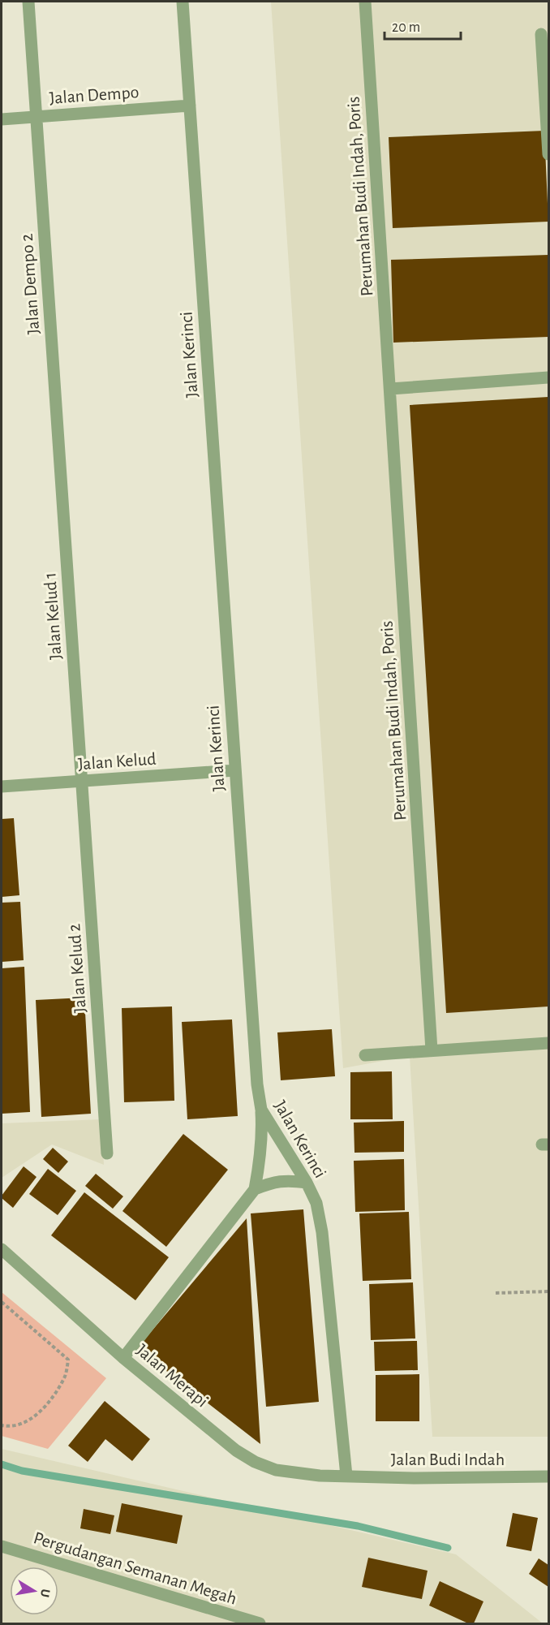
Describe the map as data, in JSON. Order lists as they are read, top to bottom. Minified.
{"streets":{"street":["Jalan Dempo","Perumahan Budi Indah, Poris","Jalan Dempo 2","Jalan Kerinci","Jalan Kelud 1","Jalan Kelud","Jalan Kelud 2","Jalan Merapi","Jalan Budi Indah","Pergudangan Semanan Megah"]},"crossings":[["Jalan Dempo","Jalan Dempo 2"],["Jalan Dempo","Jalan Kerinci"],["Jalan Dempo 2","Jalan Kelud 1"],["Jalan Kerinci","Jalan Kelud"],["Jalan Kerinci","Jalan Merapi"],["Jalan Kerinci","Jalan Budi Indah"],["Jalan Kelud 1","Jalan Kelud"],["Jalan Kelud 1","Jalan Kelud 2"],["Jalan Kelud","Jalan Kelud 2"],["Jalan Merapi","Jalan Budi Indah"]],"scale_bar":"20 m","north":"right"}
